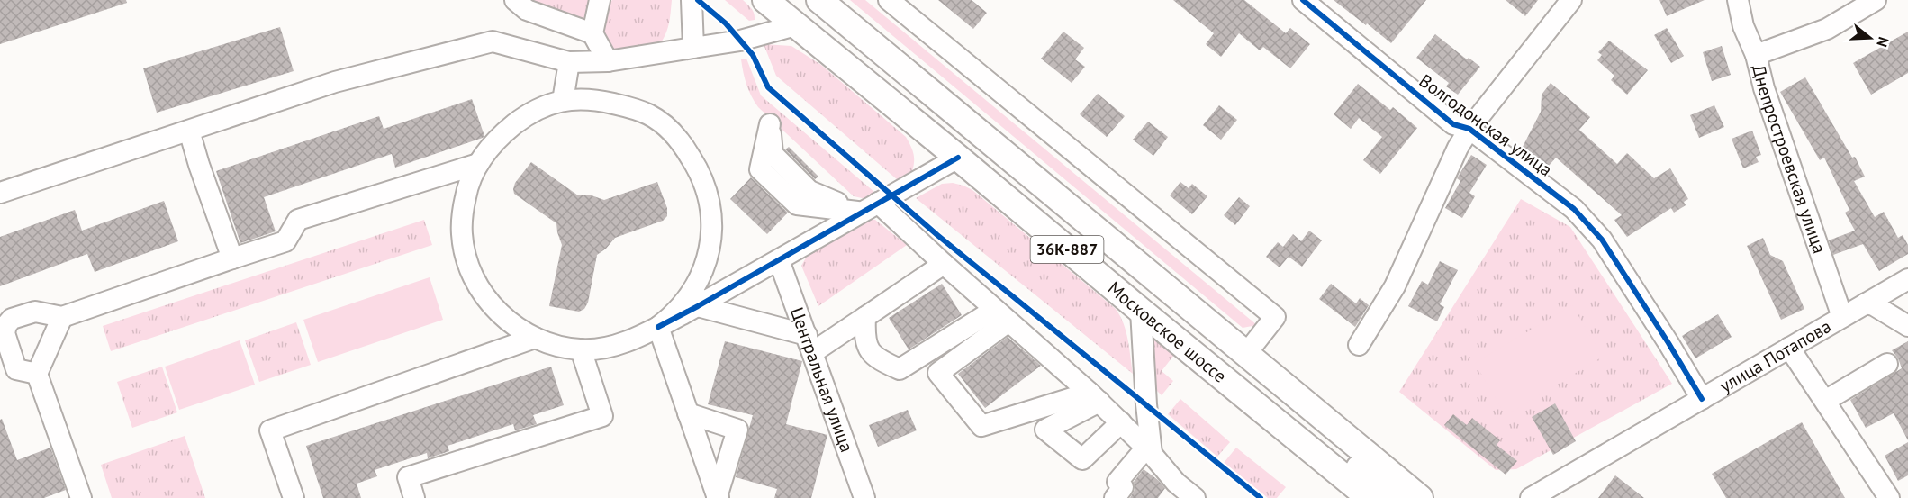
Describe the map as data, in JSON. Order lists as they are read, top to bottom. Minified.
{"streets":{"main road":["36К-887","Московское шоссе"],"street":["Волгодонская улица","Днепростроевская улица","улица Потапова","Центральная улица"]},"crossings":[["Волгодонская улица","улица Потапова"],["Днепростроевская улица","улица Потапова"]],"north":"right"}
